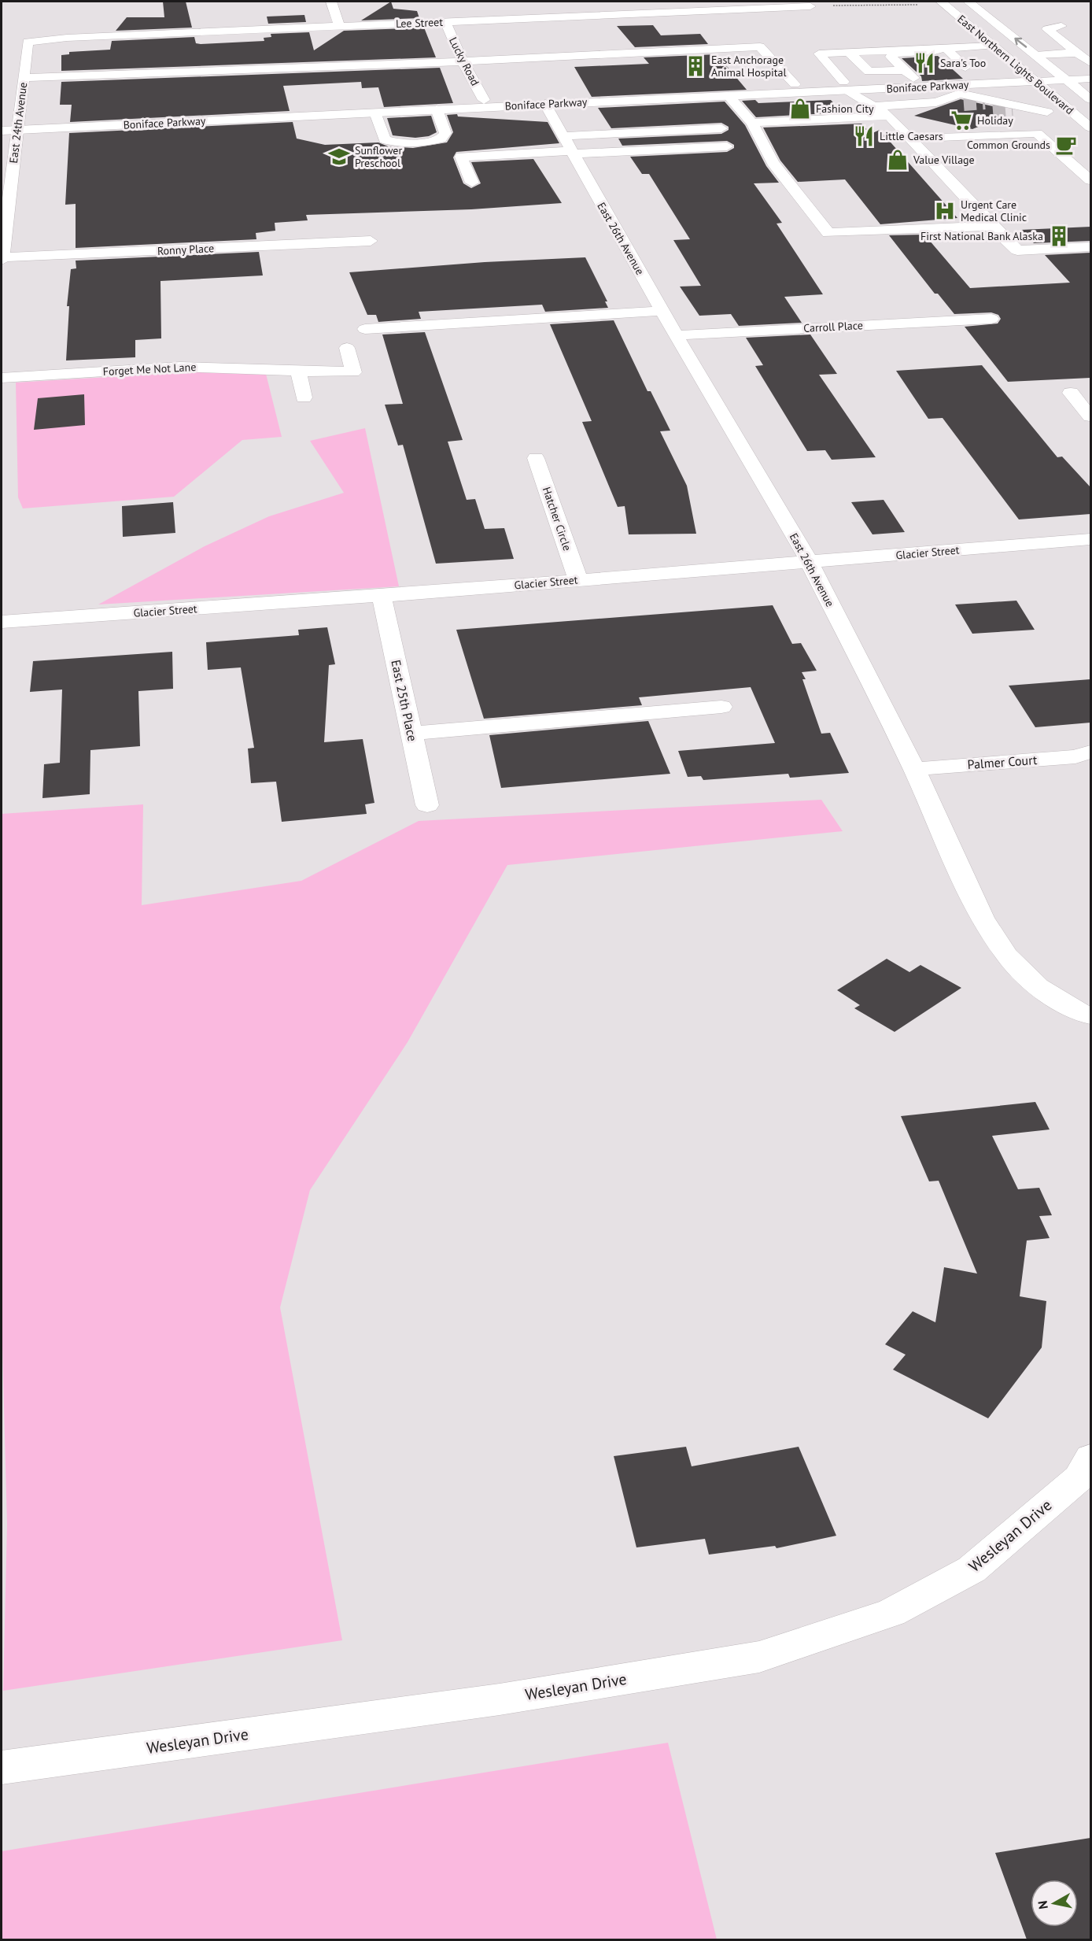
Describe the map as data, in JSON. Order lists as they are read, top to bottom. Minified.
{"streets":{"street":["Lee Street","Lucky Road","East Northern Lights Boulevard","Boniface Parkway","East 24th Avenue","East 26th Avenue","Ronny Place","Carroll Place","Forget Me Not Lane","Hatcher Circle","Glacier Street","East 25th Place","Palmer Court","Wesleyan Drive"]},"crossings":[["Lee Street","Lucky Road"],["Lee Street","East 24th Avenue"],["Lucky Road","Boniface Parkway"],["East Northern Lights Boulevard","Boniface Parkway"],["Boniface Parkway","East 24th Avenue"],["Boniface Parkway","East 26th Avenue"],["East 24th Avenue","Ronny Place"],["East 26th Avenue","Carroll Place"],["East 26th Avenue","Glacier Street"],["East 26th Avenue","Palmer Court"],["Hatcher Circle","Glacier Street"],["Glacier Street","East 25th Place"]],"places":{"restaurant":["Sara's Too","Little Caesars"],"building":["East Anchorage Animal Hospital","First National Bank Alaska"],"shop":["Fashion City","Value Village"],"supermarket":["Holiday"],"cafe":["Common Grounds"],"school or university":["Sunflower Preschool"],"hospital":["Urgent Care Medical Clinic"]},"north":"left"}
